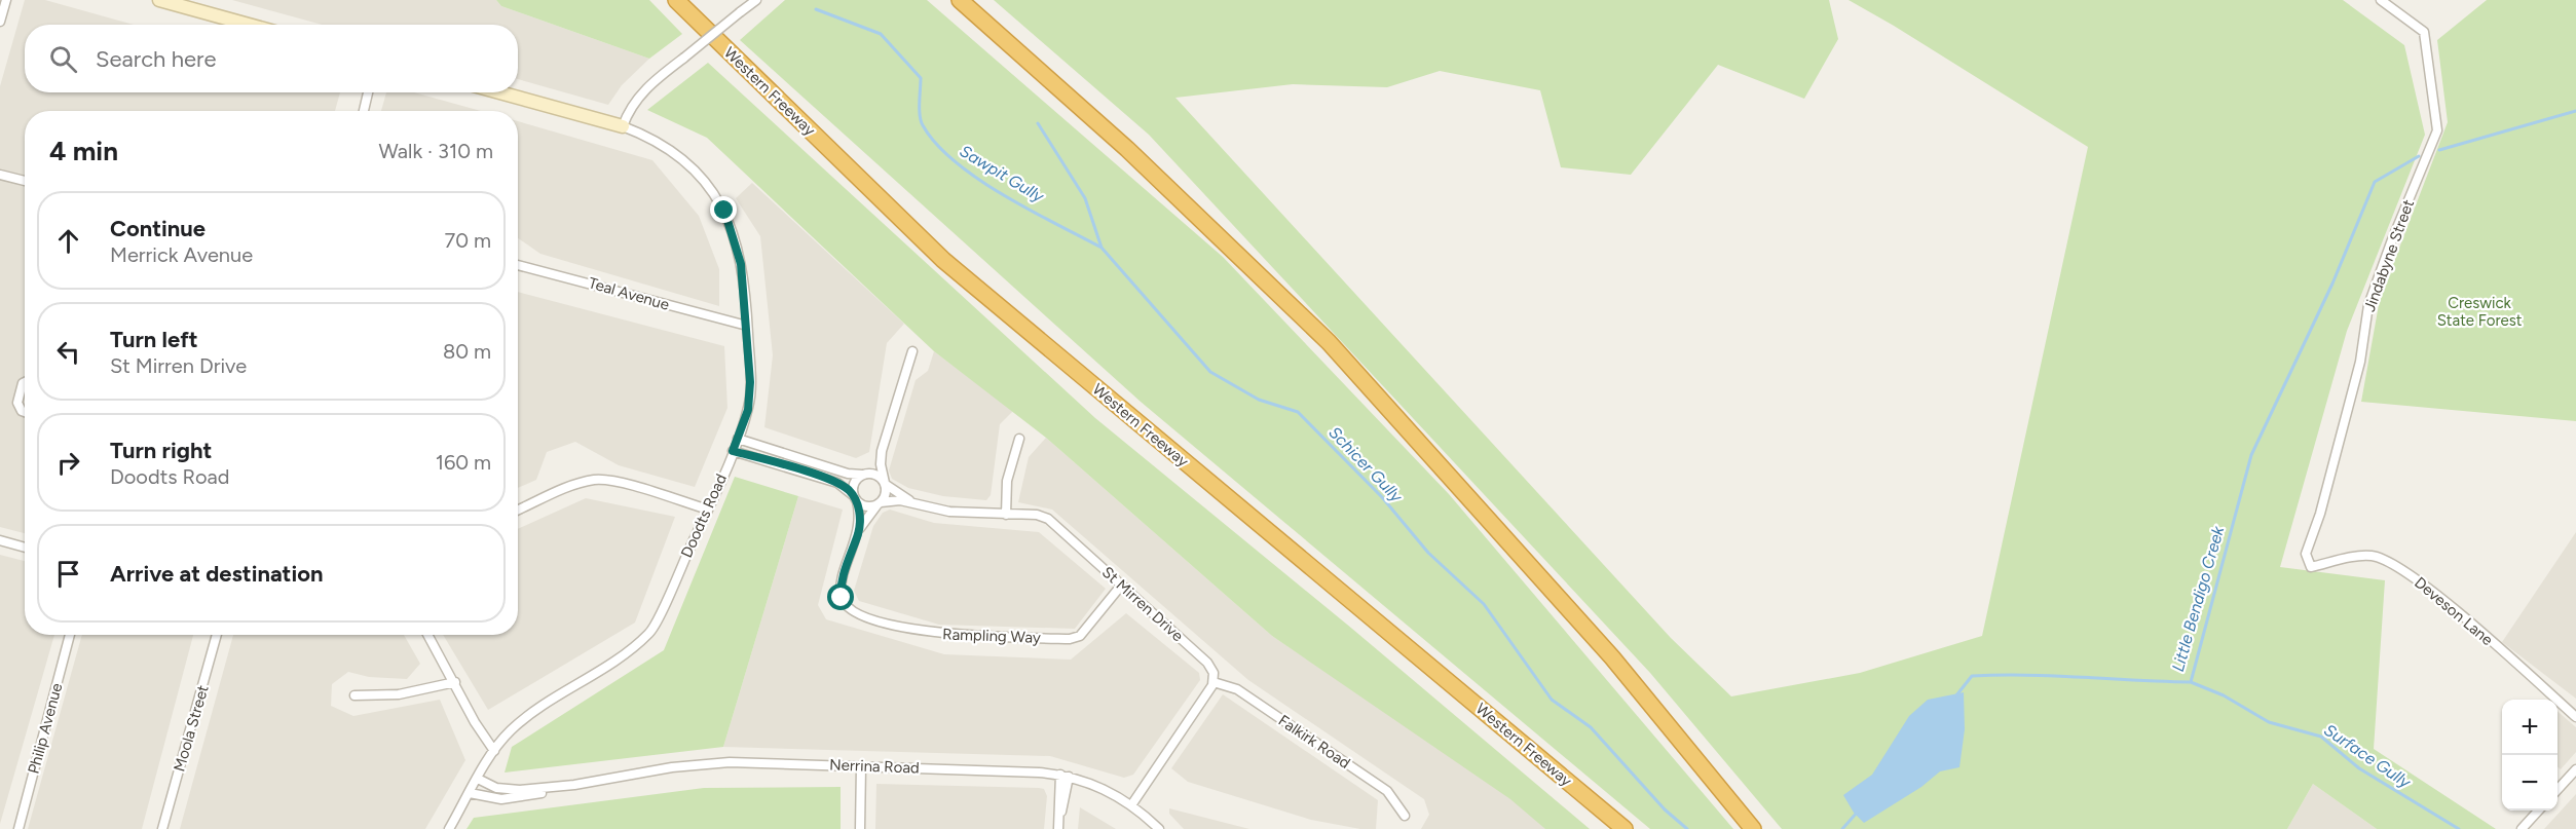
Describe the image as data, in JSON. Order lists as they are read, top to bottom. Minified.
{"streets":{"highway":["Western Freeway"],"street":["Jindabyne Street","Teal Avenue","Doodts Road","St Mirren Drive","Deveson Lane","Rampling Way","Philip Avenue","Moola Street","Falkirk Road","Nerrina Road"]},"crossings":[["Jindabyne Street","Deveson Lane"],["Teal Avenue","Doodts Road"],["Doodts Road","Nerrina Road"],["St Mirren Drive","Rampling Way"],["St Mirren Drive","Falkirk Road"]],"water":["Sawpit Gully","Schicer Gully","Little Bendigo Creek","Surface Gully"],"parks":["Creswick State Forest"],"page":{"search":"Search here","heading":["4 min","Walk · 310 m"],"list":[["Continue","Merrick Avenue","70 m"],["Turn left","St Mirren Drive","80 m"],["Turn right","Doodts Road","160 m"],"Arrive at destination"],"map_buttons":["+","−"]}}
